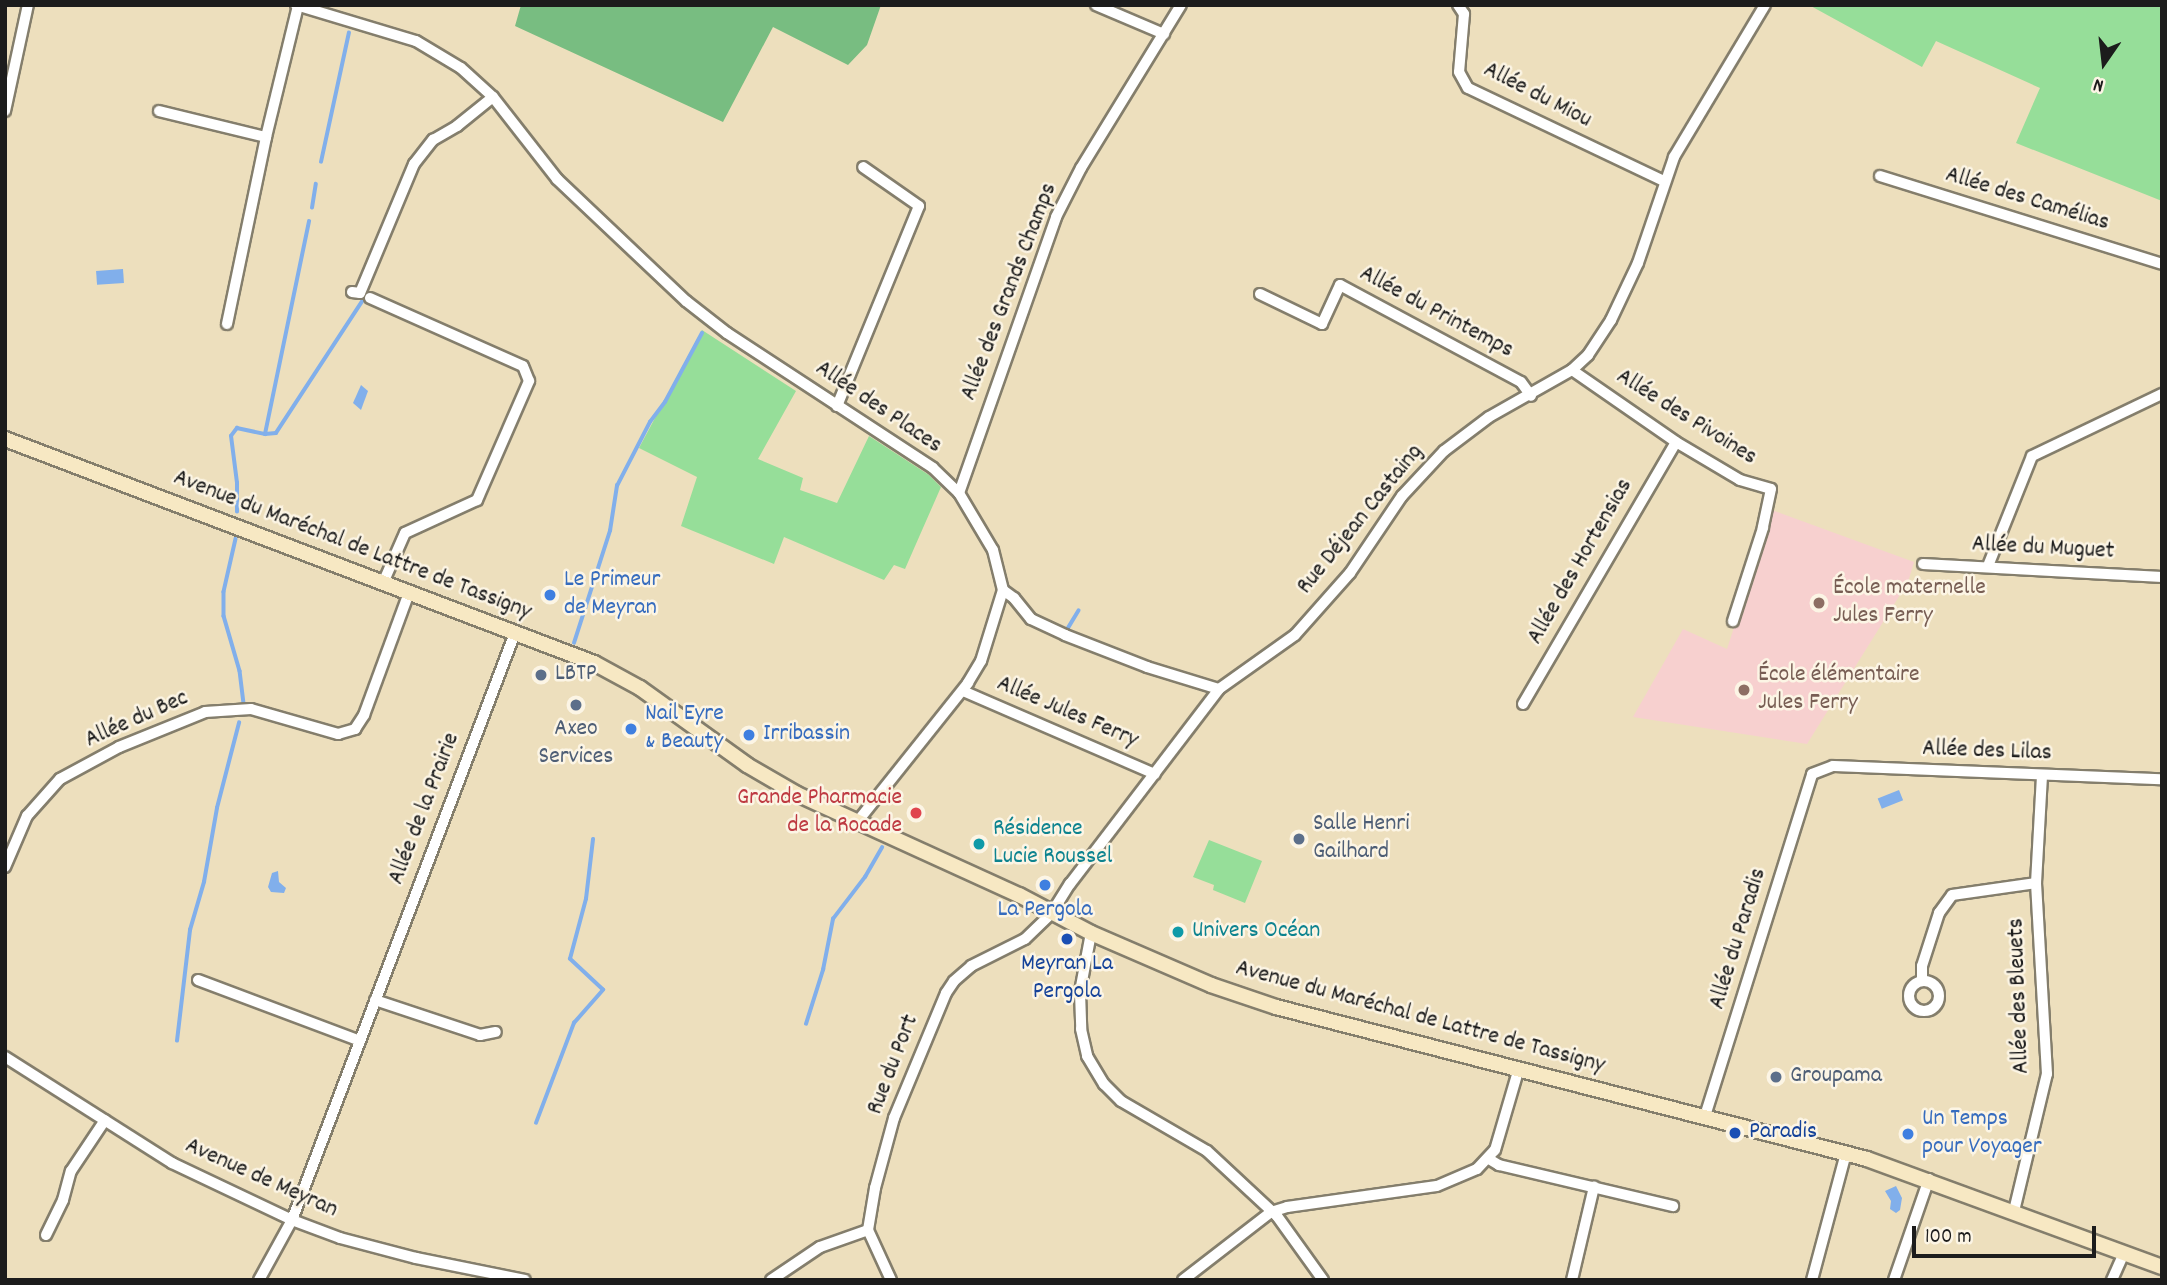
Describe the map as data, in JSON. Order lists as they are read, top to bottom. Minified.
{"streets":{"main road":["Avenue du Maréchal de Lattre de Tassigny"],"street":["Allée du Miou","Allée des Camélias","Allée des Grands Champs","Allée du Printemps","Allée des Places","Allée des Pivoines","Rue Déjean Castaing","Allée du Muguet","Allée des Hortensias","Allée Jules Ferry","Allée du Bec","Allée des Lilas","Allée de la Prairie","Allée du Paradis","Allée des Bleuets","Rue du Port","Avenue de Meyran"]},"crossings":[["Allée du Miou","Rue Déjean Castaing"],["Allée des Grands Champs","Allée des Places"],["Allée du Printemps","Rue Déjean Castaing"],["Allée des Pivoines","Rue Déjean Castaing"],["Allée des Pivoines","Allée des Hortensias"],["Rue Déjean Castaing","Avenue du Maréchal de Lattre de Tassigny"],["Rue Déjean Castaing","Allée Jules Ferry"],["Rue Déjean Castaing","Rue du Port"],["Avenue du Maréchal de Lattre de Tassigny","Allée du Bec"],["Avenue du Maréchal de Lattre de Tassigny","Allée de la Prairie"],["Avenue du Maréchal de Lattre de Tassigny","Allée du Paradis"],["Avenue du Maréchal de Lattre de Tassigny","Allée des Bleuets"],["Avenue du Maréchal de Lattre de Tassigny","Rue du Port"],["Allée des Lilas","Allée du Paradis"],["Allée des Lilas","Allée des Bleuets"],["Allée de la Prairie","Avenue de Meyran"]],"places":["Le Primeur de Meyran","École maternelle Jules Ferry","LBTP","École élémentaire Jules Ferry","Axeo Services","Nail Eyre & Beauty","Irribassin","Grande Pharmacie de la Rocade","Salle Henri Gailhard","Résidence Lucie Roussel","La Pergola","Univers Océan","Meyran La Pergola","Groupama","Paradis","Un Temps pour Voyager"],"scale_bar":"100 m","north":"bottom"}
